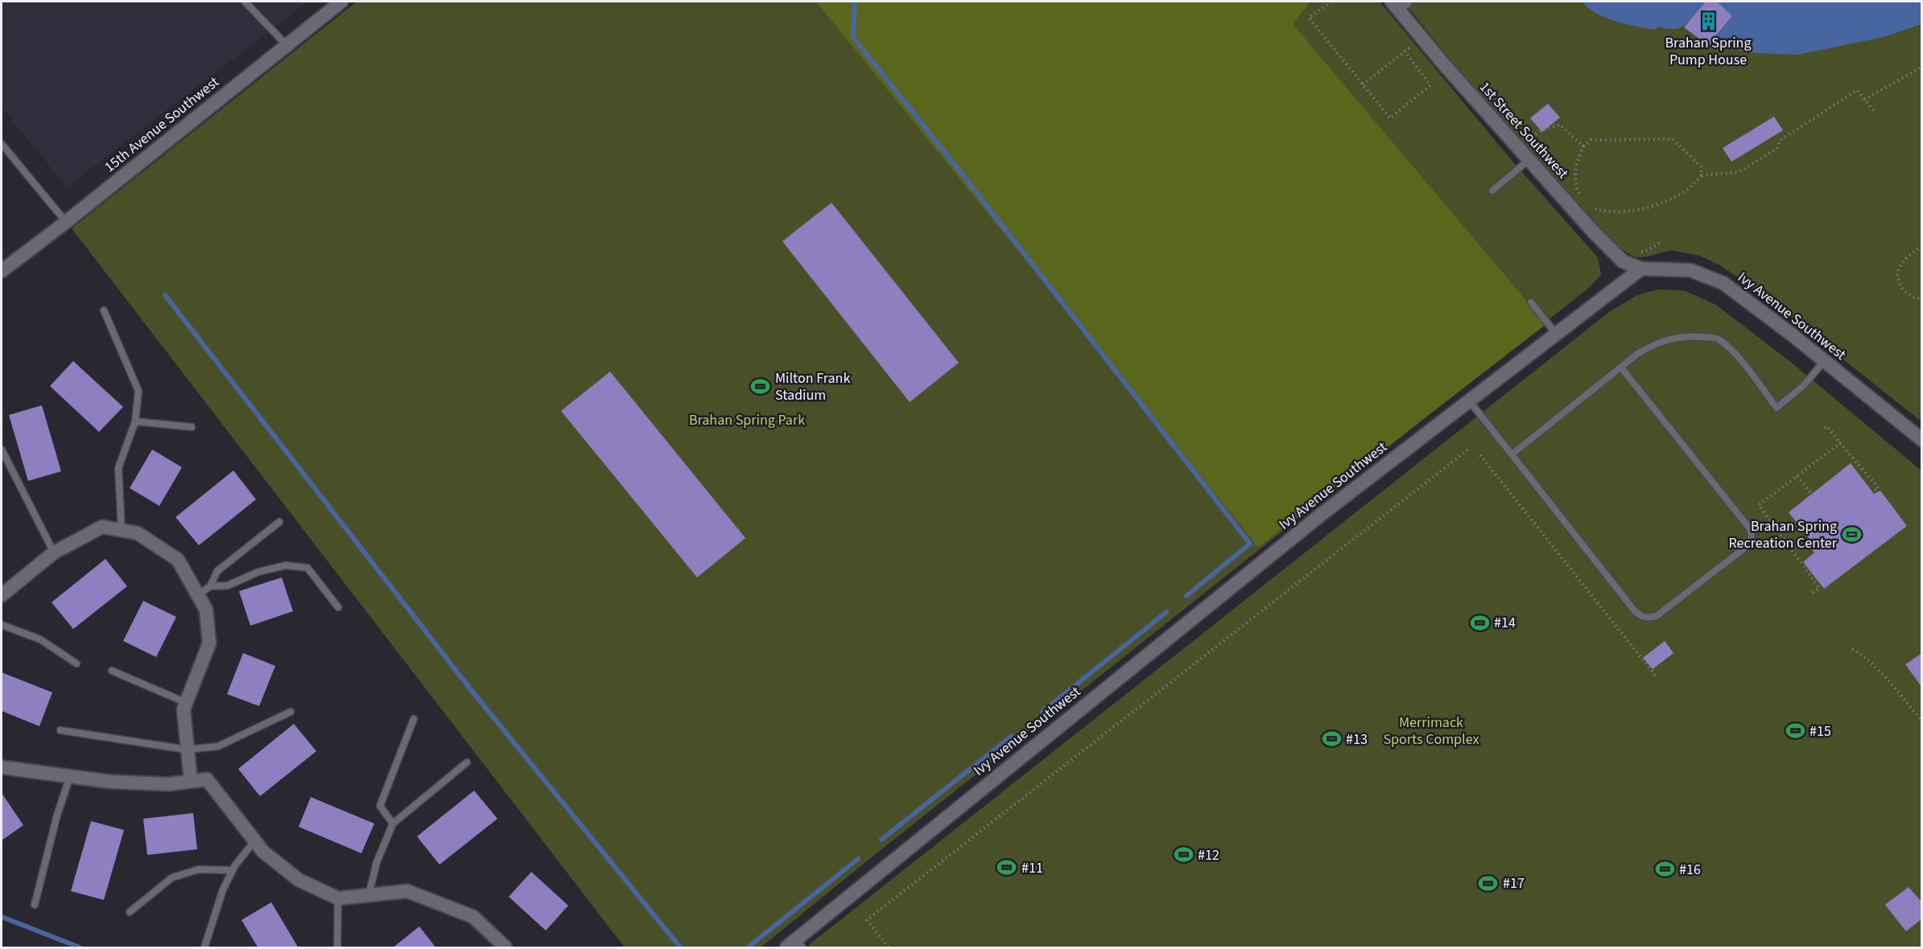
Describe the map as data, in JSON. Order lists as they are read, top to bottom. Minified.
{"streets":{"street":["15th Avenue Southwest","1st Street Southwest","Ivy Avenue Southwest"]},"crossings":[["1st Street Southwest","Ivy Avenue Southwest"]],"parks":["Brahan Spring Park","Merrimack Sports Complex"],"places":{"building":["Brahan Spring Pump House"],"sports":["Milton Frank Stadium","Brahan Spring Recreation Center","#14","#15","#13","#12","#11","#16","#17"]}}
